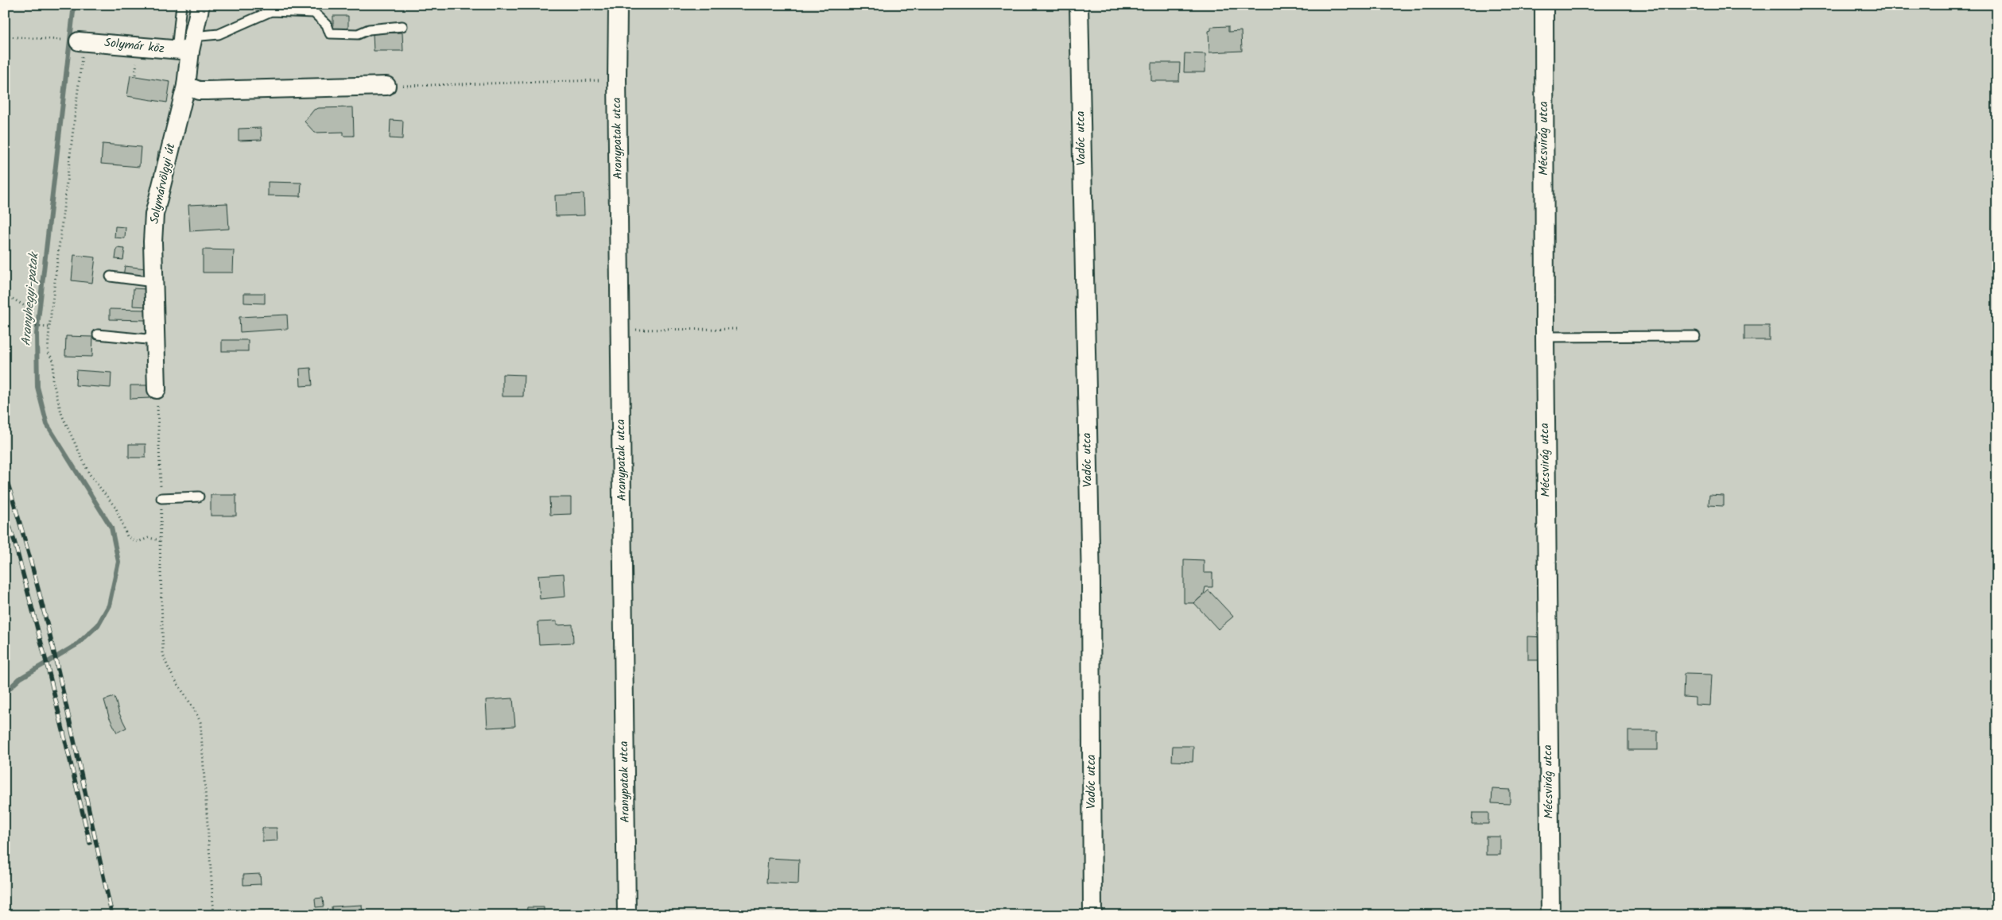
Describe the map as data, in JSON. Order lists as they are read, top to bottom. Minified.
{"streets":{"street":["Solymár köz","Aranypatak utca","Vadóc utca","Mécsvirág utca","Solymárvölgyi út"]},"crossings":[["Solymár köz","Solymárvölgyi út"]],"water":["Aranyhegyi-patak"]}
